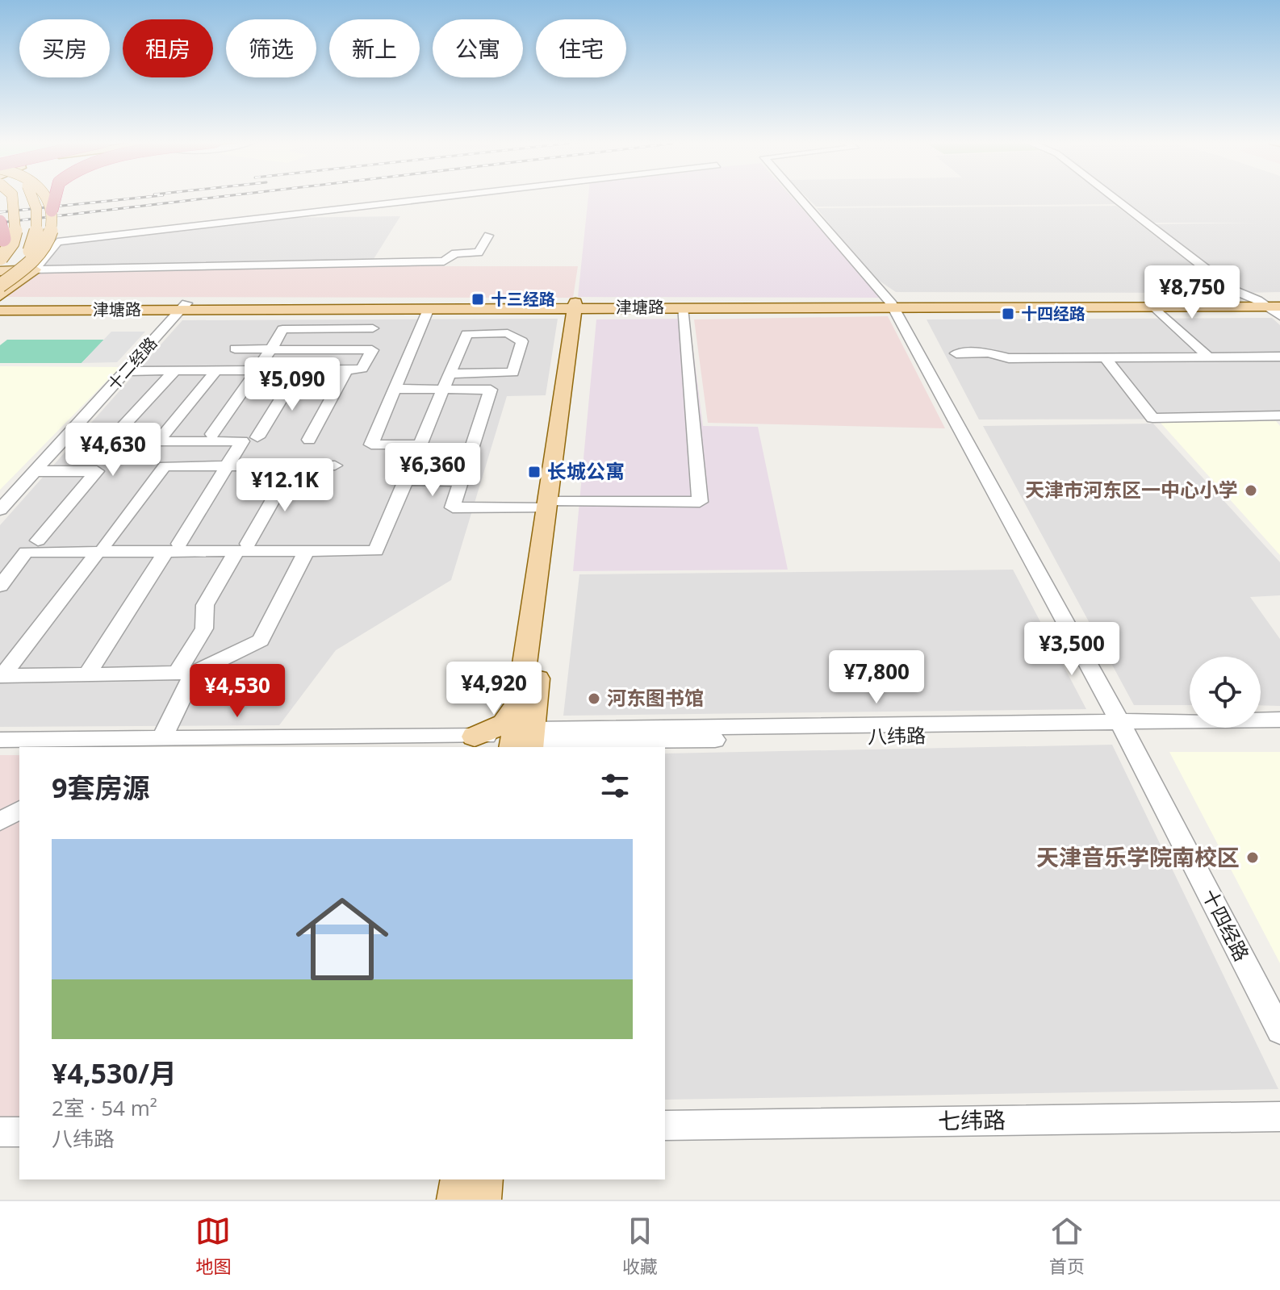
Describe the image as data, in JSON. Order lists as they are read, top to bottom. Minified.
{"streets":{"main road":["津塘路"],"street":["十二经路","八纬路","十四经路","七纬路"]},"crossings":[["津塘路","十二经路"],["津塘路","十四经路"],["八纬路","十四经路"]],"places":{"transit":["十三经路","十四经路","长城公寓"],"other":["天津市河东区一中心小学","河东图书馆","天津音乐学院南校区"]},"page":{"chip":["买房","租房","筛选","新上","公寓","住宅"],"price":["¥8,750","¥5,090","¥4,630","¥6,360","¥12.1K","¥3,500","¥7,800","¥4,920","¥4,530"],"heading":"9套房源","list":[{"name":"¥4,530/月","note":"2室 · 54 m² · 八纬路"}],"tabs":["地图","收藏","首页"]}}
